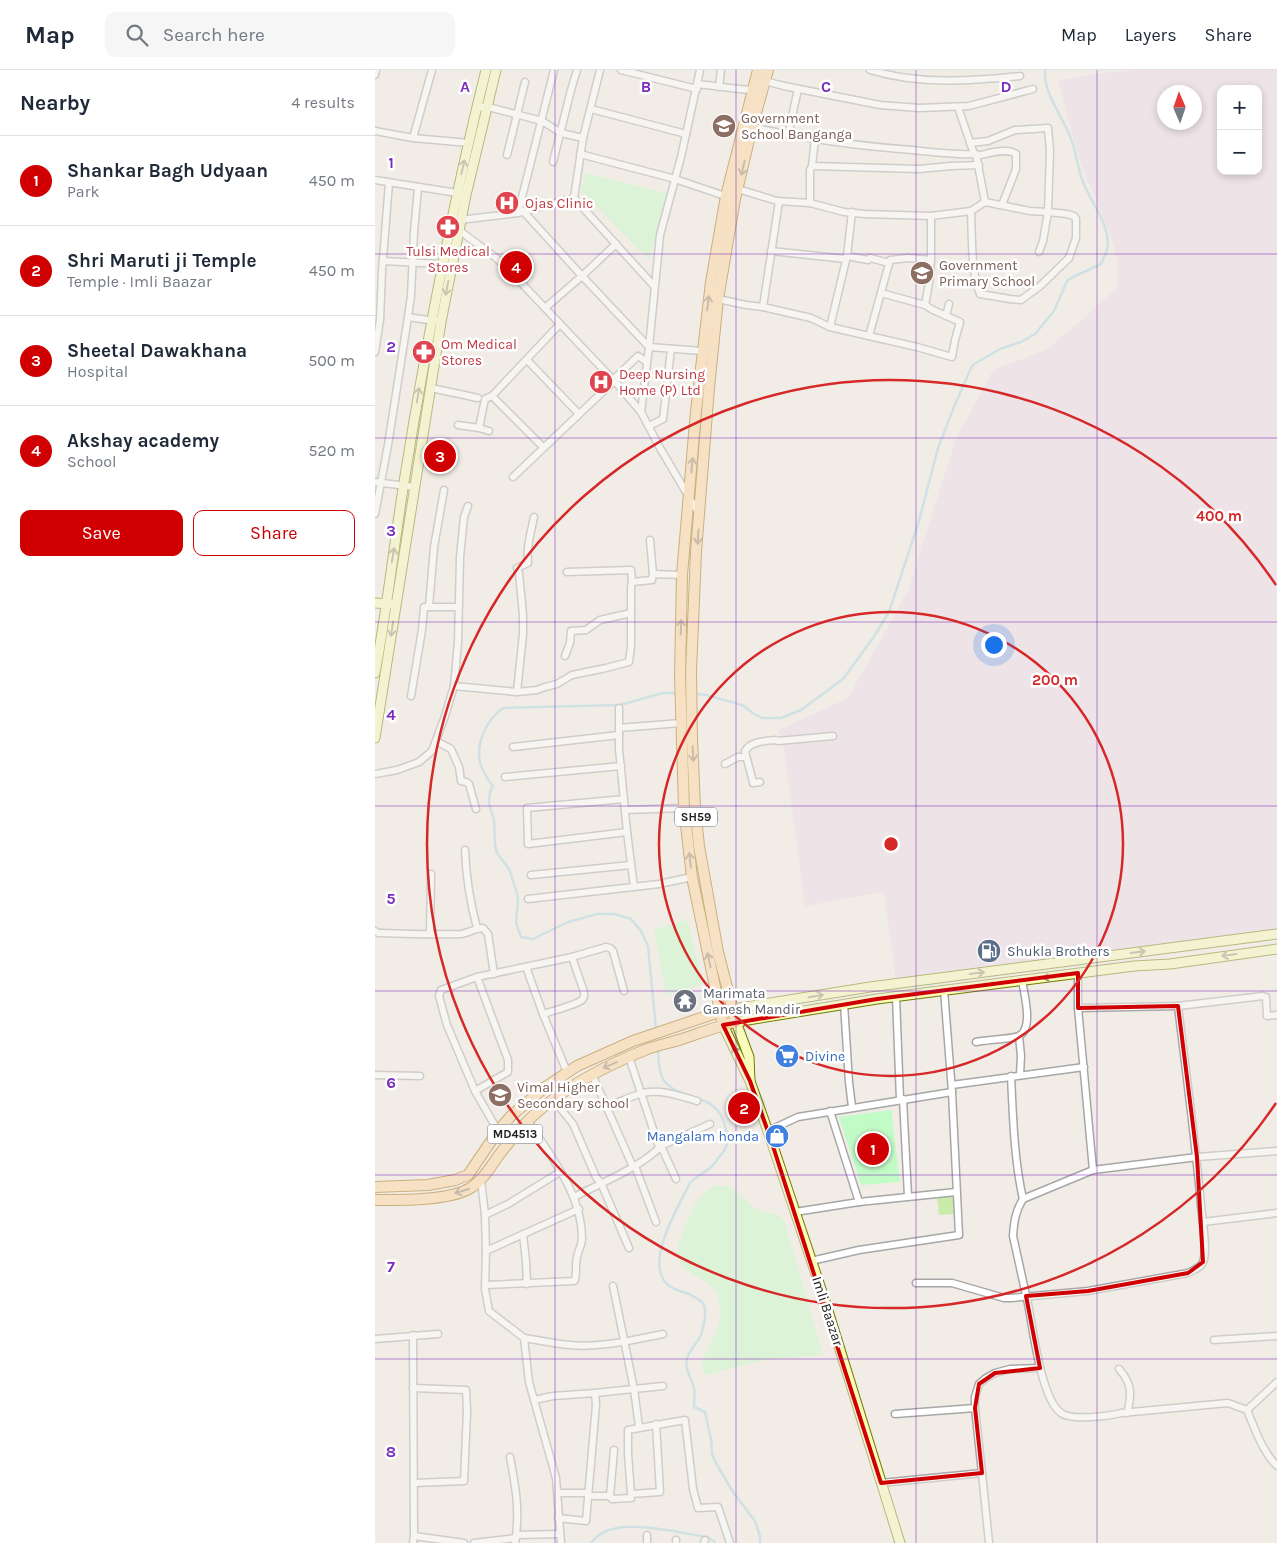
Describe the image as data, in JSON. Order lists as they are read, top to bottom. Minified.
{"streets":{"main road":["SH59","MD4513","Imli Baazar"]},"crossings":[["SH59","MD4513"]],"places":{"school or university":["Government School Banganga","Government Primary School","Vimal Higher Secondary school"],"hospital":["Ojas Clinic","Deep Nursing Home (P) Ltd"],"pharmacy":["Tulsi Medical Stores","Om Medical Stores"],"fuel station":["Shukla Brothers"],"temple":["Marimata Ganesh Mandir"],"supermarket":["Divine"],"shop":["Mangalam honda"]},"north":"top","page":{"header":"Map","search":"Search here","nav":["Map","Layers","Share"],"heading":["Nearby","4 results"],"map_buttons":["+","−"],"list":[{"mark":"1","name":"Shankar Bagh Udyaan","note":"Park","value":"450 m"},{"mark":"2","name":"Shri Maruti ji Temple","note":"Temple · Imli Baazar","value":"450 m"},{"mark":"3","name":"Sheetal Dawakhana","note":"Hospital","value":"500 m"},{"mark":"4","name":"Akshay academy","note":"School","value":"520 m"}],"pins":["4","3","2","1"],"buttons":["Save","Share"]},"grid":{"columns":["A","B","C","D"],"rows":["1","2","3","4","5","6","7","8"]},"rings":["400 m","200 m"]}
